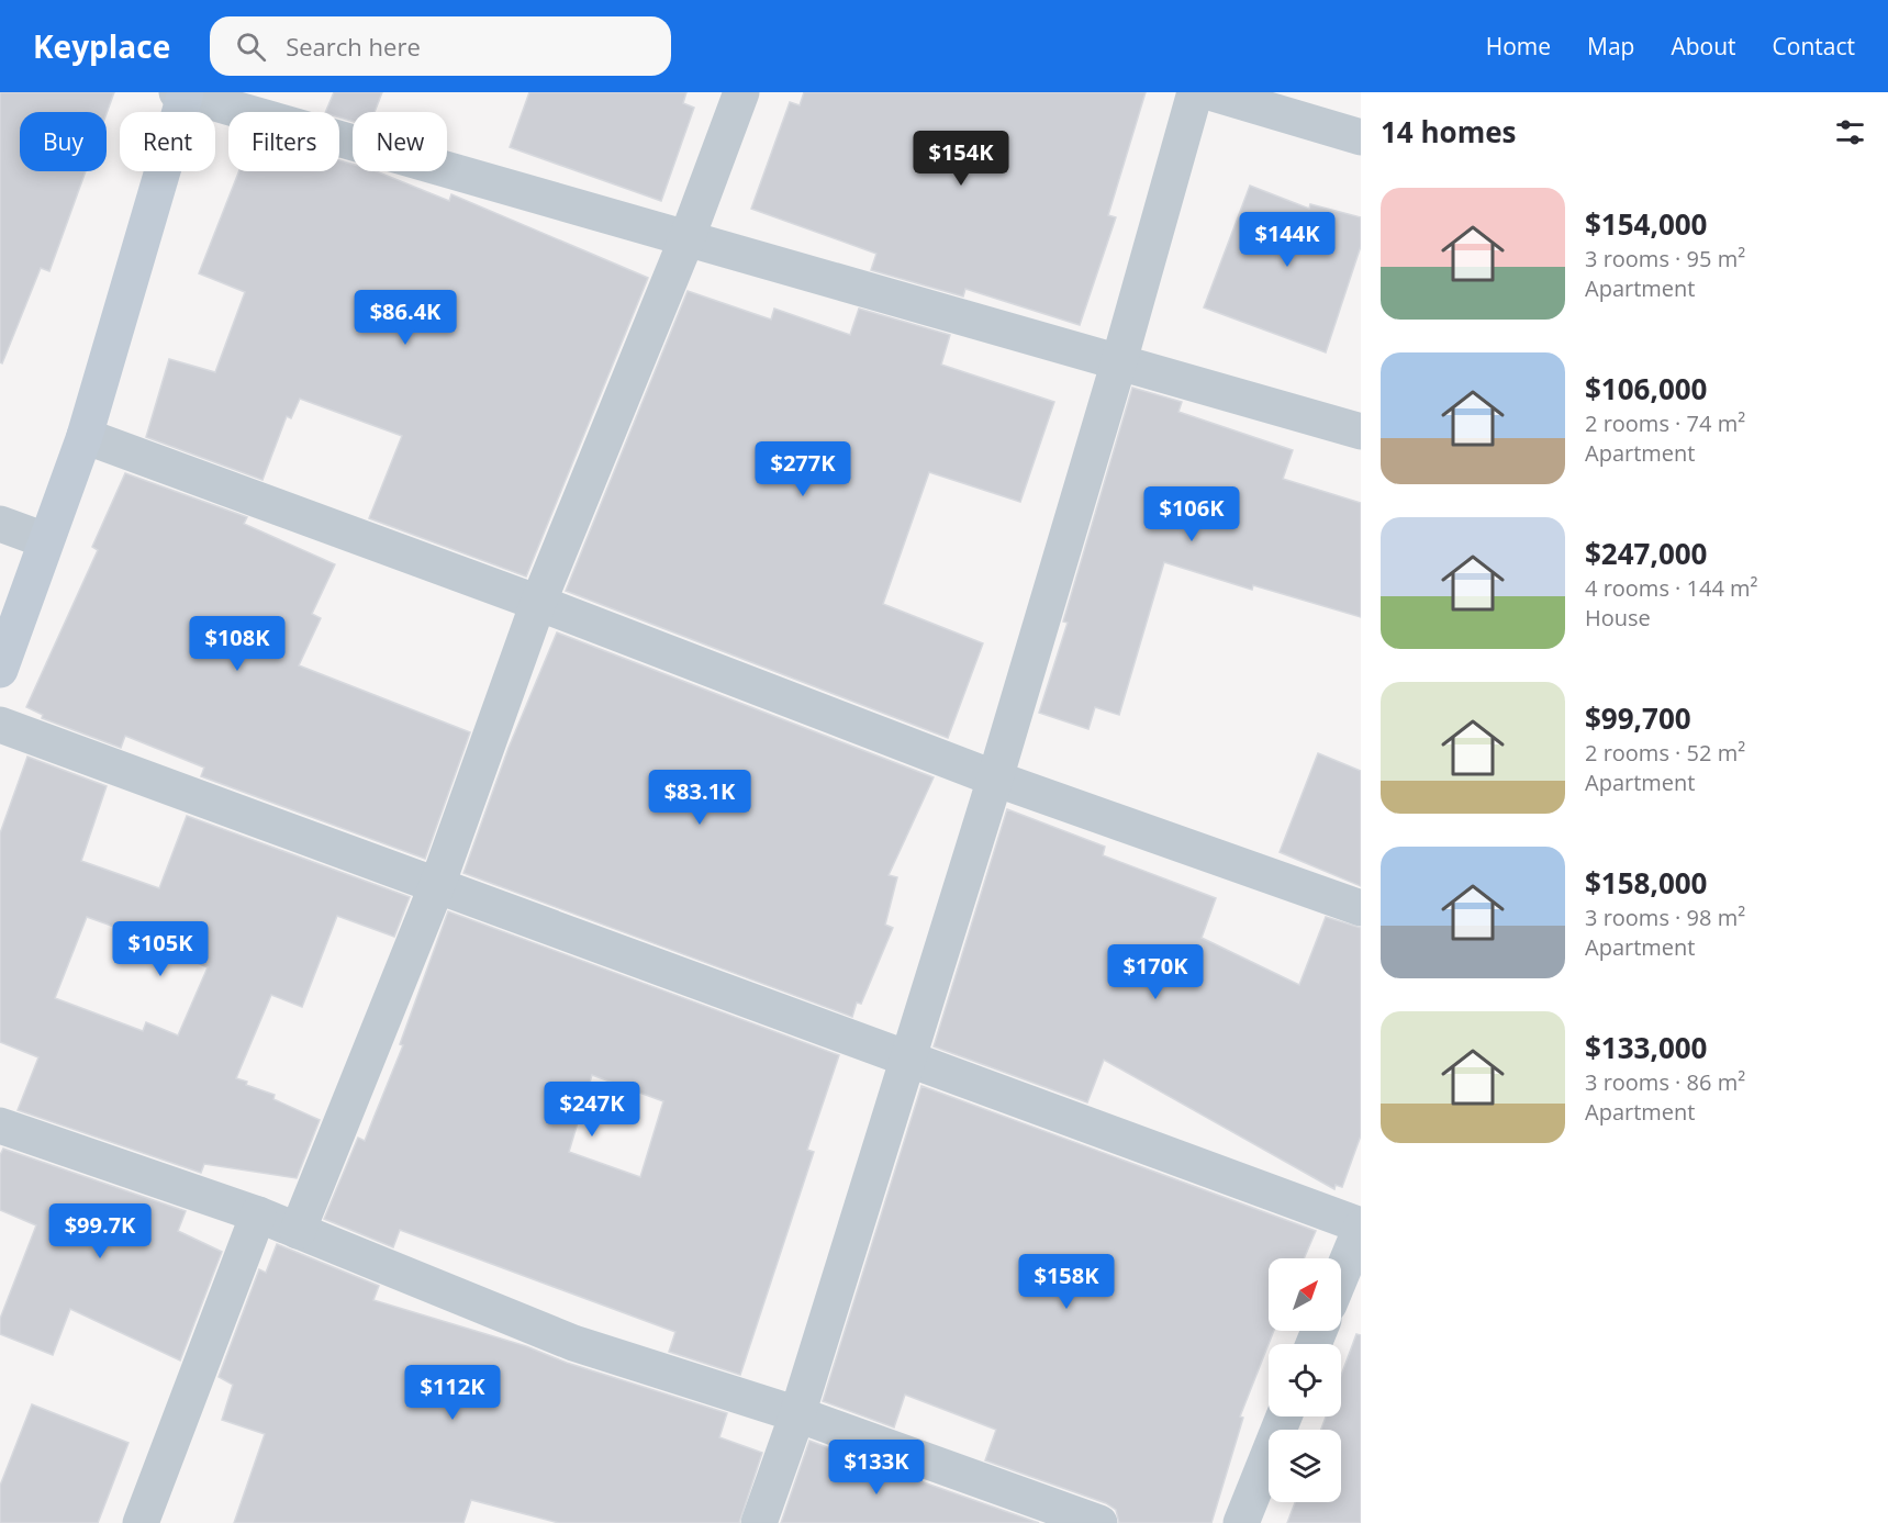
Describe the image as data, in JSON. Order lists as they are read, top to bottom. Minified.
{"north":"top right","page":{"header":"Keyplace","search":"Search here","nav":["Home","Map","About","Contact"],"heading":"14 homes","chip":["Buy","Rent","Filters","New"],"price":["$154K","$144K","$86.4K","$277K","$106K","$108K","$83.1K","$105K","$170K","$247K","$99.7K","$158K","$112K","$133K"],"list":[{"name":"$154,000","note":"3 rooms · 95 m² · Apartment"},{"name":"$106,000","note":"2 rooms · 74 m² · Apartment"},{"name":"$247,000","note":"4 rooms · 144 m² · House"},{"name":"$99,700","note":"2 rooms · 52 m² · Apartment"},{"name":"$158,000","note":"3 rooms · 98 m² · Apartment"},{"name":"$133,000","note":"3 rooms · 86 m² · Apartment"}]}}
